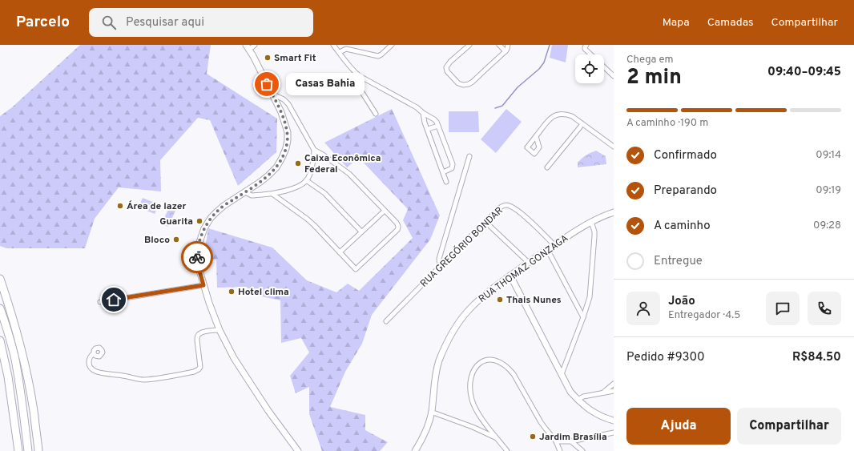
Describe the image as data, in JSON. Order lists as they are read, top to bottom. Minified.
{"streets":{"main road":["RUA THOMAZ GONZAGA"],"street":["RUA GREGÓRIO BONDAR"]},"crossings":[["RUA GREGÓRIO BONDAR","RUA THOMAZ GONZAGA"]],"places":["Smart Fit","Casas Bahia","Caixa Econômica Federal","Área de lazer","Guarita","Bloco","Hotel clima","Thais Nunes","Jardim Brasília"],"page":{"header":"Parcelo","search":"Pesquisar aqui","nav":["Mapa","Camadas","Compartilhar"],"heading":["2 min","Chega em","09:40–09:45"],"panel":["João","Entregador · 4.5","Pedido #9300","R$84.50"],"bubble":"Casas Bahia","bar":"A caminho · 190 m","list":[["Confirmado","09:14"],["Preparando","09:19"],["A caminho","09:28"],"Entregue"],"buttons":["Ajuda","Compartilhar"]}}
